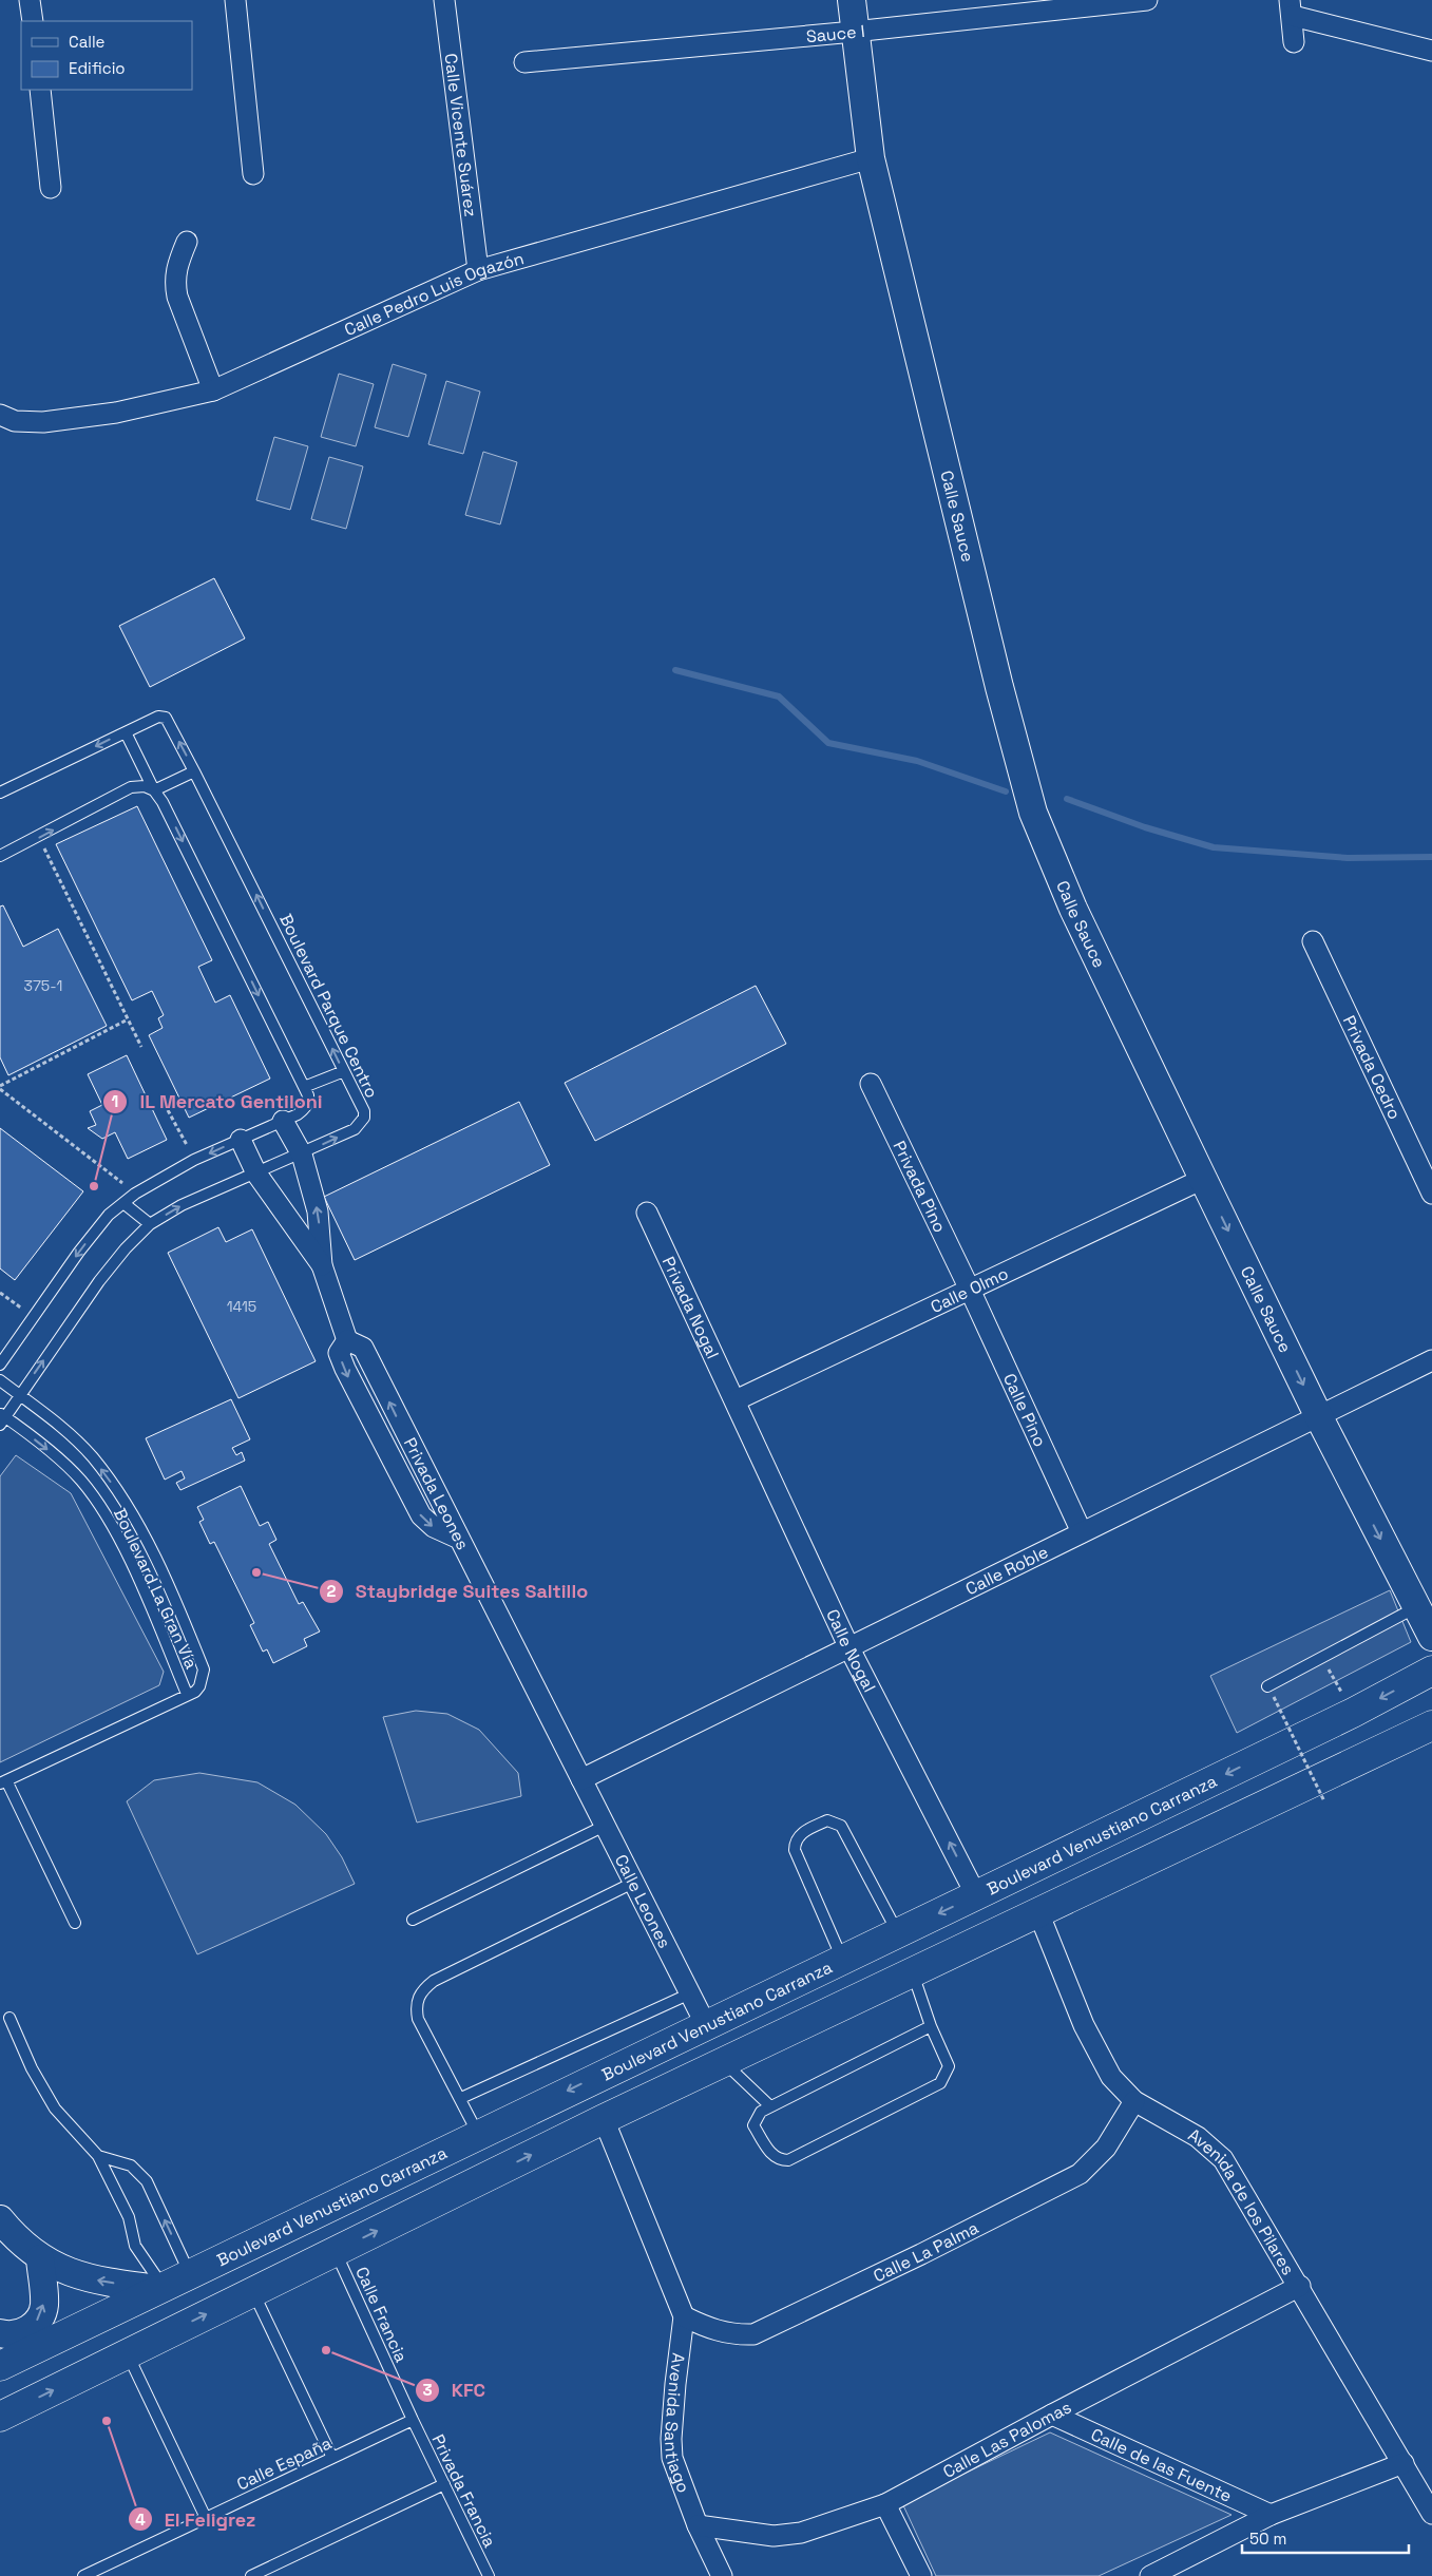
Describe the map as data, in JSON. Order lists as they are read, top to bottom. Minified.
{"streets":{"main road":["Boulevard Venustiano Carranza"],"street":["Sauce I","Calle Vicente Suárez","Calle Pedro Luis Ogazón","Calle Sauce","Privada Cedro","Privada Pino","Calle Olmo","Privada Nogal","Calle Pino","Privada Leones","Calle Roble","Calle Nogal","Calle Leones","Avenida de los Pilares","Calle La Palma","Avenida Santiago","Calle Las Palomas","Calle de las Fuente"],"lane":["Boulevard Parque Centro","Boulevard La Gran Vía","Calle Francia","Calle España","Privada Francia"]},"crossings":[["Sauce I","Calle Sauce"],["Calle Vicente Suárez","Calle Pedro Luis Ogazón"],["Calle Pedro Luis Ogazón","Calle Sauce"],["Calle Sauce","Calle Olmo"],["Calle Sauce","Calle Roble"],["Boulevard Parque Centro","Boulevard La Gran Vía"],["Privada Pino","Calle Olmo"],["Privada Pino","Calle Pino"],["Calle Olmo","Privada Nogal"],["Calle Olmo","Calle Pino"],["Calle Olmo","Calle Nogal"],["Privada Nogal","Calle Nogal"],["Calle Pino","Calle Roble"],["Privada Leones","Calle Roble"],["Privada Leones","Calle Leones"],["Calle Roble","Calle Nogal"],["Calle Roble","Calle Leones"],["Calle Nogal","Boulevard Venustiano Carranza"],["Boulevard Venustiano Carranza","Calle Leones"],["Avenida de los Pilares","Calle La Palma"],["Avenida de los Pilares","Calle Las Palomas"],["Calle La Palma","Avenida Santiago"],["Calle Francia","Calle España"],["Calle Francia","Privada Francia"],["Avenida Santiago","Calle Las Palomas"],["Calle Las Palomas","Calle de las Fuente"],["Calle España","Privada Francia"]],"one_way":["Privada Leones","Calle Nogal"],"places":["IL Mercato Gentiloni","Staybridge Suites Saltillo","KFC","El Feligrez"],"house_numbers":["375-1","1415"],"legend":["Calle","Edificio"],"scale_bar":"50 m"}
